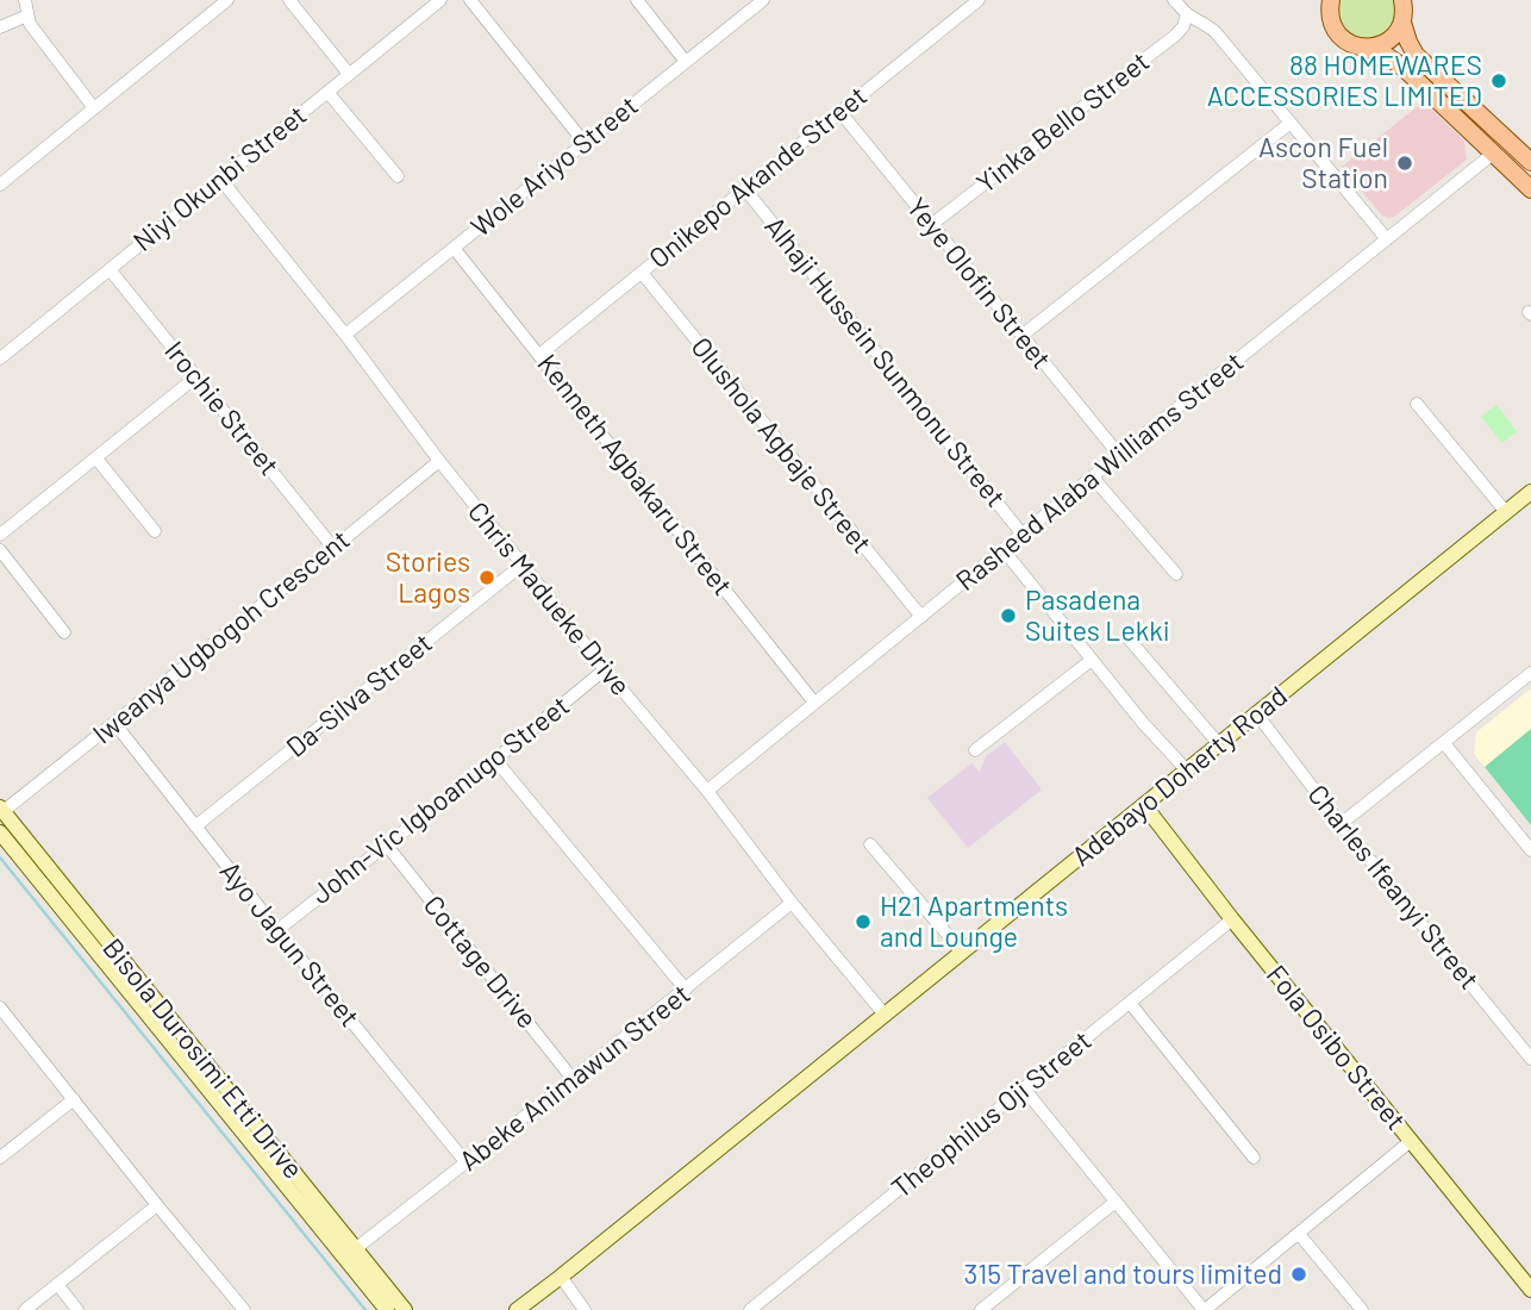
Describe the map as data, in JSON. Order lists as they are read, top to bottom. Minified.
{"streets":{"street":["Yinka Bello Street","Wole Ariyo Street","Onikepo Akande Street","Niyi Okunbi Street","Yeye Olofin Street","Alhaji Hussein Sunmonu Street","Irochie Street","Olushola Agbaje Street","Rasheed Alaba Williams Street","Kenneth Agbakaru Street","Chris Madueke Drive","Iweanya Ugbogoh Crescent","Da-Silva Street","Adebayo Doherty Road","John-Vic Igboanugo Street","Charles Ifeanyi Street","Ayo Jagun Street","Cottage Drive","Fola Osibo Street","Bisola Durosimi Etti Drive","Abeke Animawun Street","Theophilus Oji Street"]},"crossings":[["Yinka Bello Street","Yeye Olofin Street"],["Wole Ariyo Street","Kenneth Agbakaru Street"],["Wole Ariyo Street","Chris Madueke Drive"],["Onikepo Akande Street","Yeye Olofin Street"],["Onikepo Akande Street","Alhaji Hussein Sunmonu Street"],["Onikepo Akande Street","Olushola Agbaje Street"],["Onikepo Akande Street","Kenneth Agbakaru Street"],["Niyi Okunbi Street","Irochie Street"],["Niyi Okunbi Street","Chris Madueke Drive"],["Yeye Olofin Street","Rasheed Alaba Williams Street"],["Alhaji Hussein Sunmonu Street","Rasheed Alaba Williams Street"],["Irochie Street","Iweanya Ugbogoh Crescent"],["Olushola Agbaje Street","Rasheed Alaba Williams Street"],["Rasheed Alaba Williams Street","Kenneth Agbakaru Street"],["Rasheed Alaba Williams Street","Chris Madueke Drive"],["Chris Madueke Drive","Iweanya Ugbogoh Crescent"],["Chris Madueke Drive","Da-Silva Street"],["Chris Madueke Drive","Adebayo Doherty Road"],["Chris Madueke Drive","John-Vic Igboanugo Street"],["Chris Madueke Drive","Abeke Animawun Street"],["Iweanya Ugbogoh Crescent","Ayo Jagun Street"],["Iweanya Ugbogoh Crescent","Bisola Durosimi Etti Drive"],["Da-Silva Street","Ayo Jagun Street"],["Adebayo Doherty Road","Charles Ifeanyi Street"],["Adebayo Doherty Road","Fola Osibo Street"],["John-Vic Igboanugo Street","Ayo Jagun Street"],["John-Vic Igboanugo Street","Cottage Drive"],["Ayo Jagun Street","Abeke Animawun Street"],["Cottage Drive","Abeke Animawun Street"],["Fola Osibo Street","Theophilus Oji Street"],["Bisola Durosimi Etti Drive","Abeke Animawun Street"]],"places":["88 HOMEWARES ACCESSORIES LIMITED","Ascon Fuel Station","Stories Lagos","Pasadena Suites Lekki","H21 Apartments and Lounge","315 Travel and tours limited"]}
